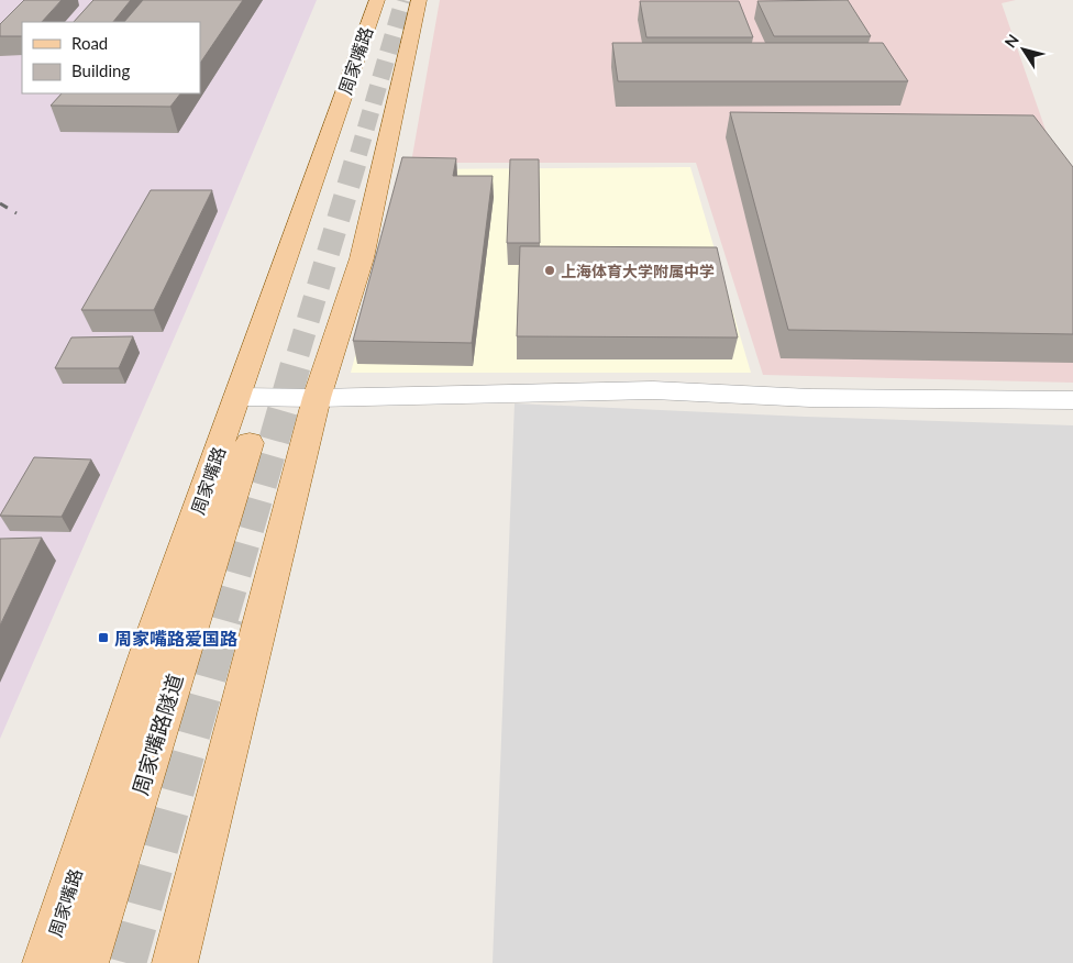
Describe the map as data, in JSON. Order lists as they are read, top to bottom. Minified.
{"streets":{"main road":["周家嘴路","周家嘴路隧道"]},"places":{"other":["上海体育大学附属中学"],"transit":["周家嘴路爱国路"]},"legend":["Road","Building"],"north":"top left"}
